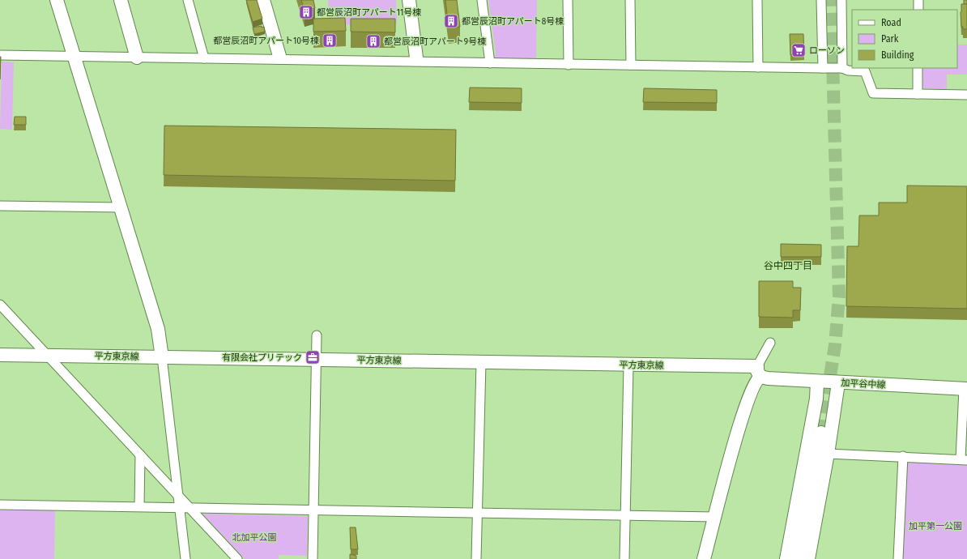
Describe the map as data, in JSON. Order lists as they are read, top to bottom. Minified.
{"streets":{"street":["平方東京線","加平谷中線"]},"crossings":[["平方東京線","加平谷中線"]],"districts":["谷中四丁目"],"parks":["加平第一公園","北加平公園"],"places":{"building":["都営辰沼町アパート11号棟","都営辰沼町アパート8号棟","都営辰沼町アパート10号棟","都営辰沼町アパート9号棟"],"supermarket":["ローソン"],"office":["有限会社プリテック"]},"legend":["Road","Park","Building"]}
